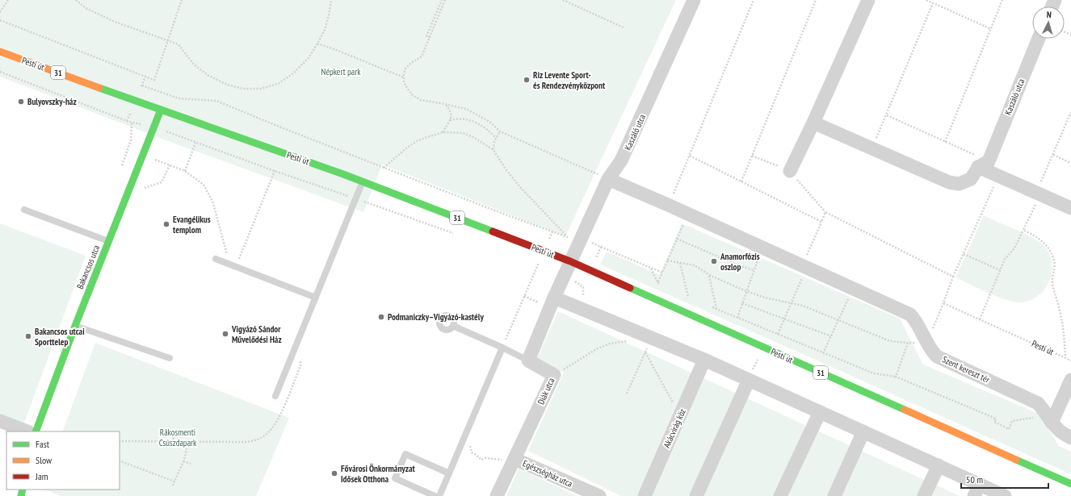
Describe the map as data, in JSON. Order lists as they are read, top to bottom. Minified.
{"streets":{"main road":["Pesti út","31","Bakancsos utca"],"street":["Kaszáló utca","Szent kereszt tér","Diák utca","Akácvirág köz","Egészségház utca"]},"crossings":[["Pesti út","Kaszáló utca"],["Pesti út","Bakancsos utca"],["Diák utca","Egészségház utca"]],"parks":["Népkert park","Rákosmenti Csúszdapark"],"places":["Riz Levente Sport- és Rendezvényközpont","Bulyovszky-ház","Evangélikus templom","Anamorfózis oszlop","Podmaniczky–Vigyázó-kastély","Vigyázó Sándor Művelődési Ház","Bakancsos utcai Sporttelep","Fővárosi Önkormányzat Idősek Otthona"],"legend":["Fast","Slow","Jam"],"scale_bar":"50 m","north":"top"}
